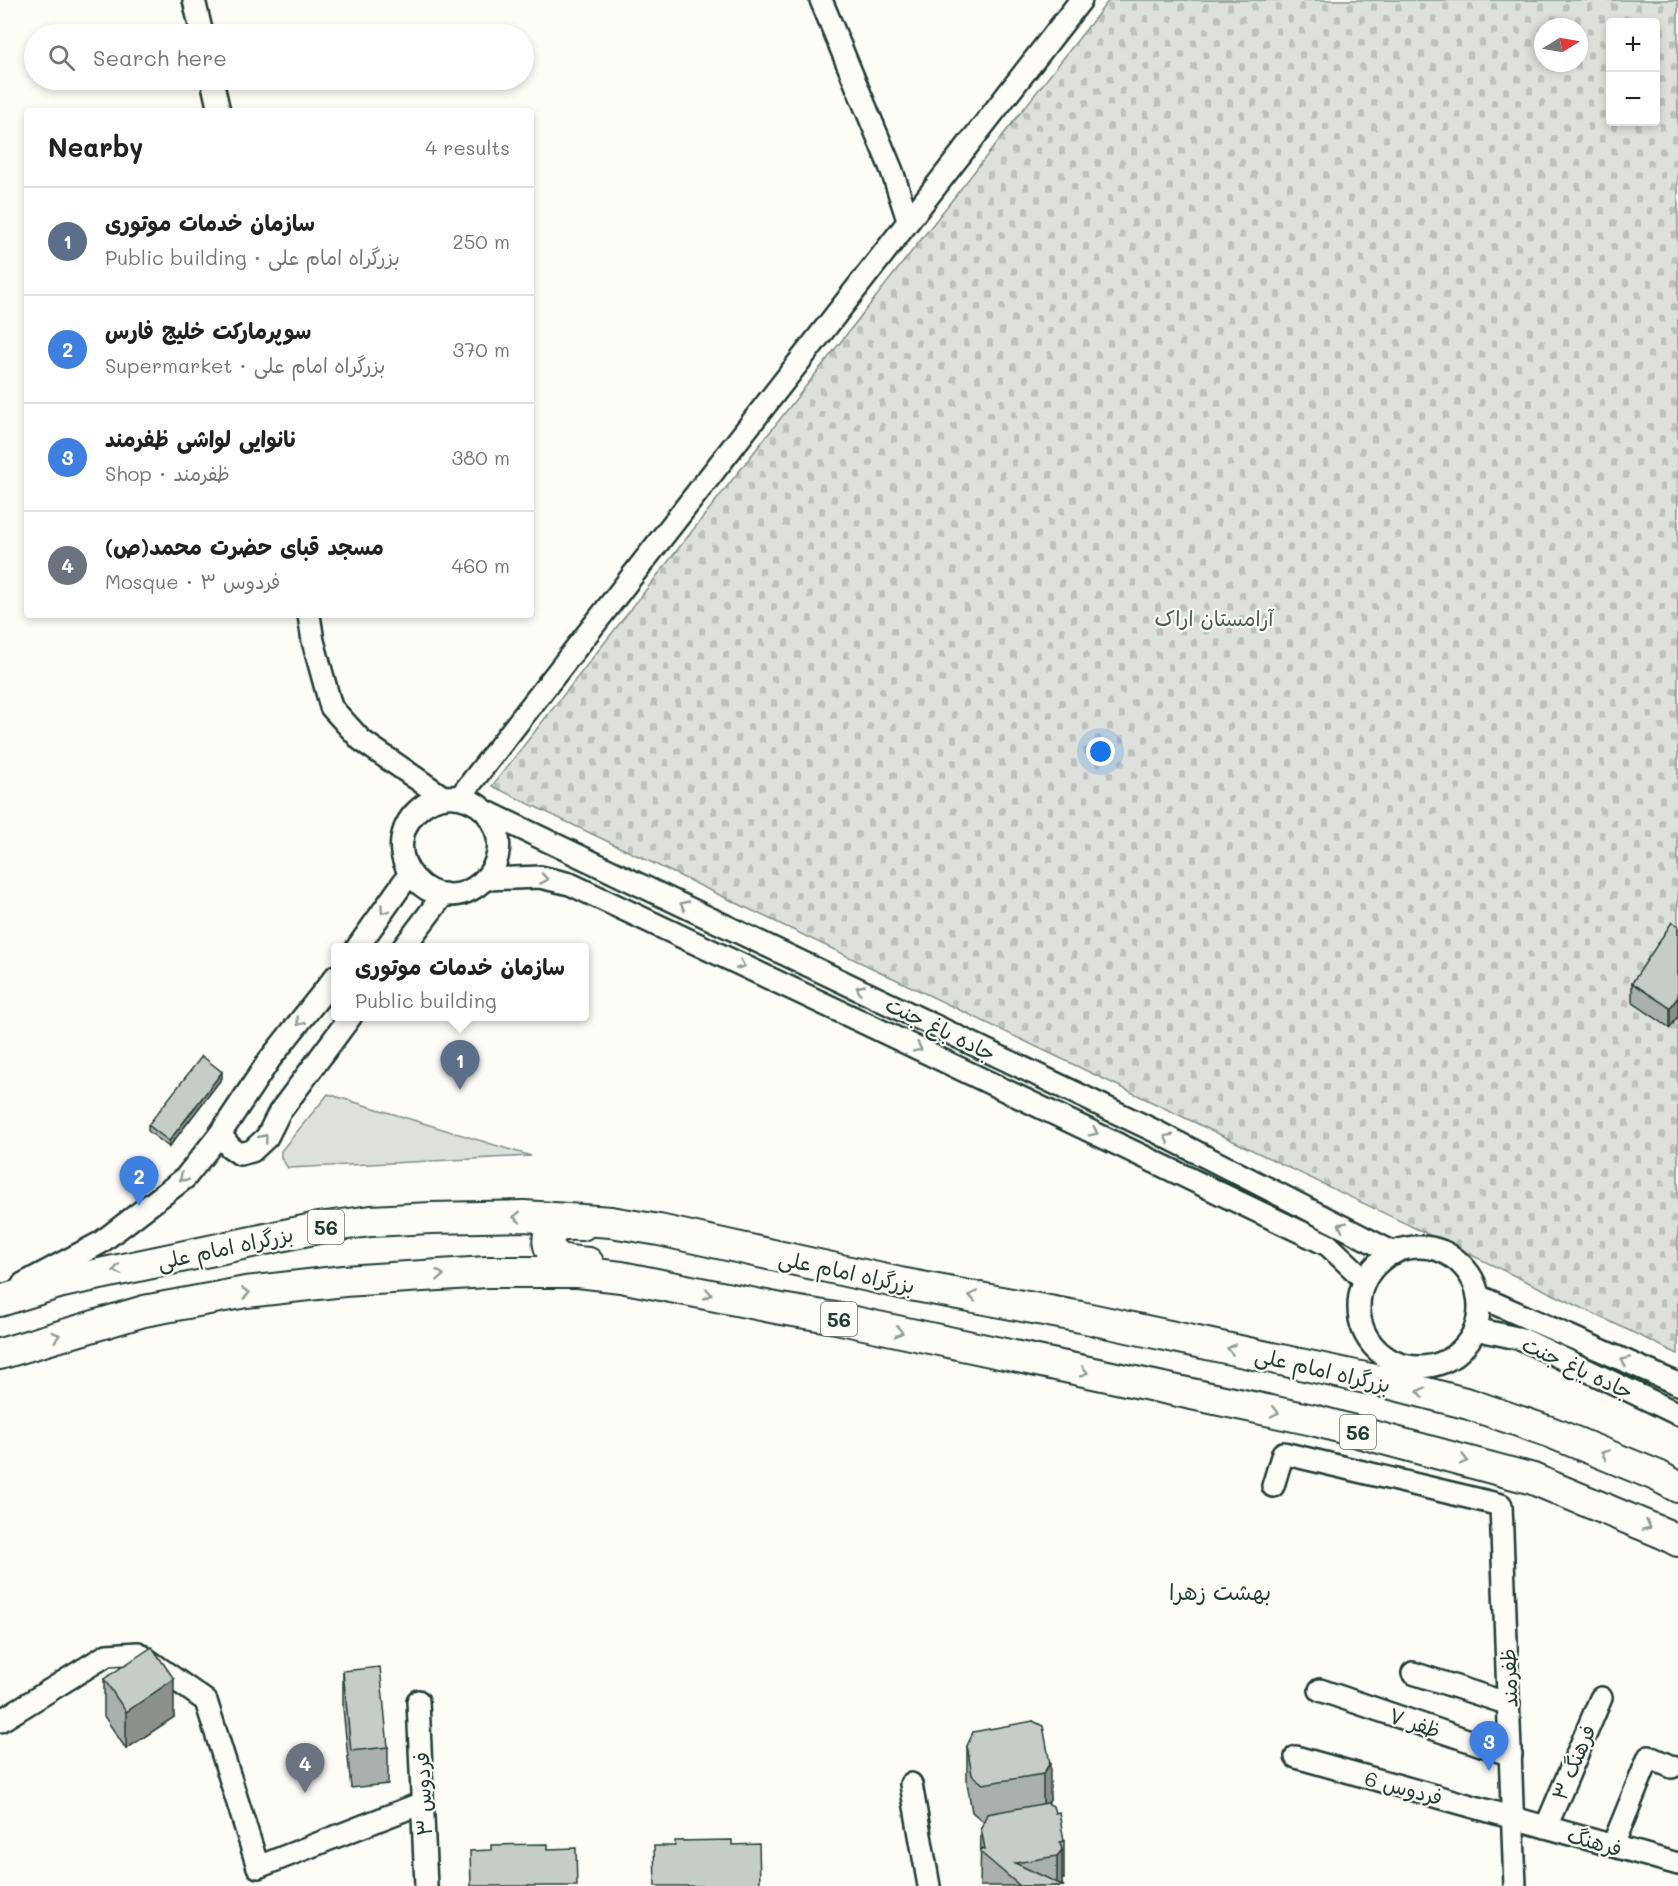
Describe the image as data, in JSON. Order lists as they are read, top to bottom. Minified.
{"streets":{"highway":["56","بزرگراه امام علی"],"street":["جاده باغ جنت","ظفرمند","ظفر ۷","فرهنگ ۳","فردوس 6","فردوس ۳","فرهنگ"]},"crossings":[["ظفرمند","ظفر ۷"],["ظفرمند","فردوس 6"],["ظفرمند","فرهنگ"],["فرهنگ ۳","فرهنگ"],["فردوس 6","فرهنگ"]],"districts":["بهشت زهرا"],"parks":["آرامستان اراک"],"north":"right","page":{"map_buttons":["+","−"],"search":"Search here","heading":["Nearby","4 results"],"list":[{"mark":"1","name":"سازمان خدمات موتوری","note":"Public building · بزرگراه امام علی","value":"250 m"},{"mark":"2","name":"سوپرمارکت خلیج فارس","note":"Supermarket · بزرگراه امام علی","value":"370 m"},{"mark":"3","name":"نانوایی لواشی ظفرمند","note":"Shop · ظفرمند","value":"380 m"},{"mark":"4","name":"مسجد قبای حضرت محمد‌(ص)","note":"Mosque · فردوس ۳","value":"460 m"}],"popup":["سازمان خدمات موتوری","Public building"],"pins":["1","2","3","4"]}}
